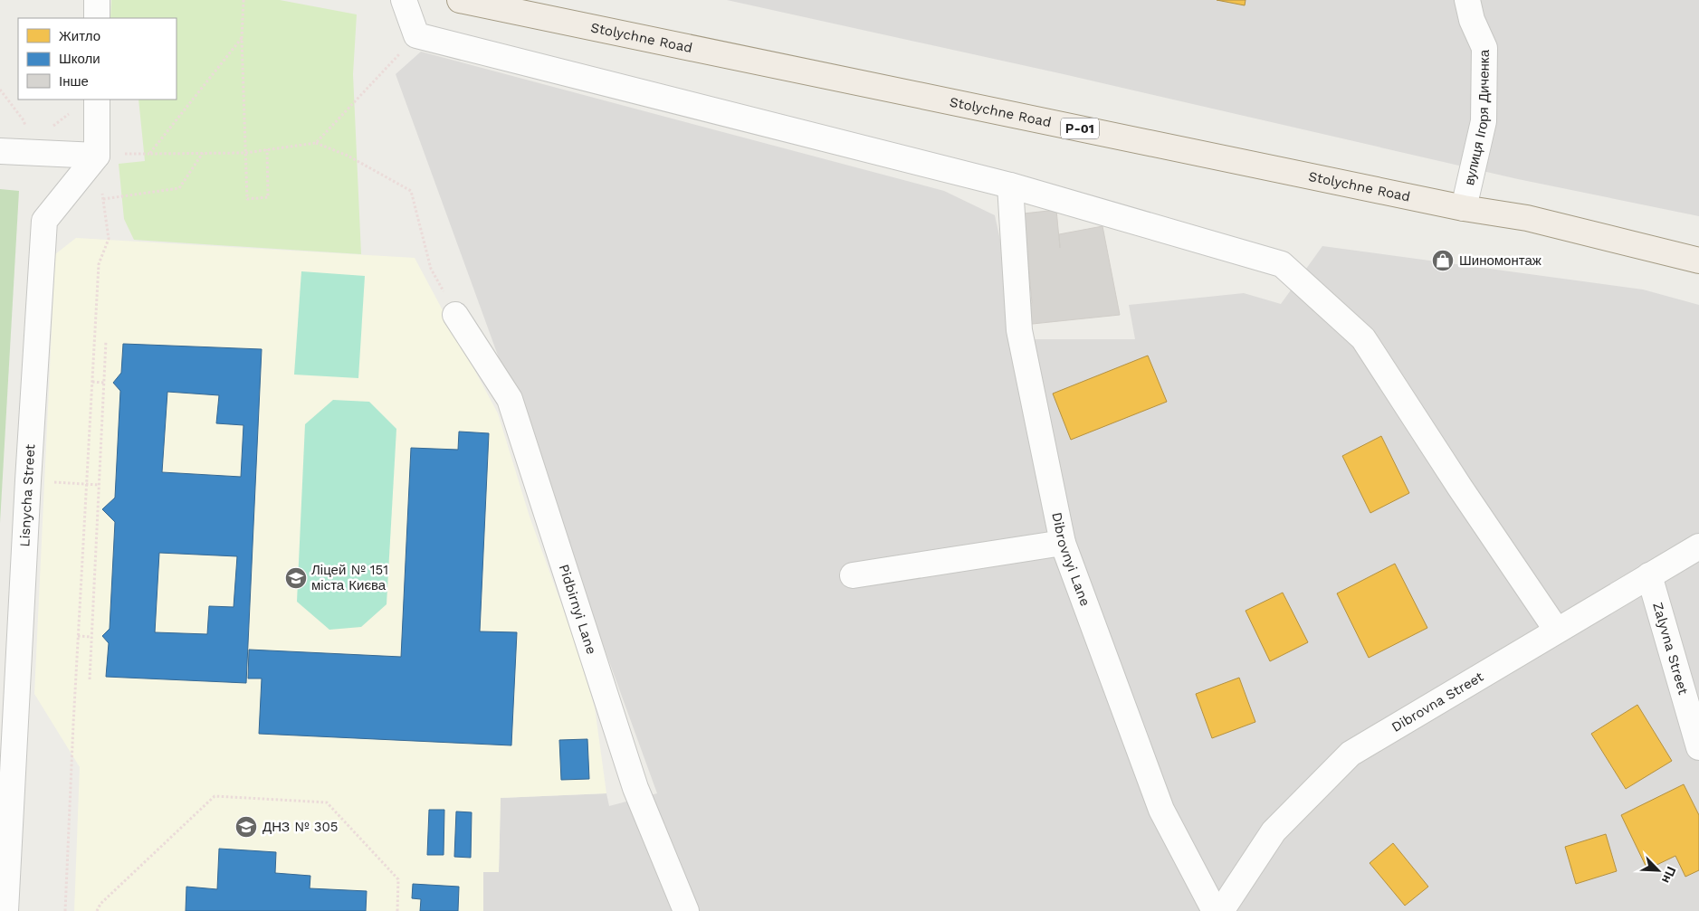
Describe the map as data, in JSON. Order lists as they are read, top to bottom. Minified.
{"streets":{"main road":["Stolychne Road","Р-01"],"street":["вулиця Ігоря Диченка","Lisnycha Street","Dibrovnyi Lane","Pidbirnyi Lane","Zalyvna Street","Dibrovna Street"]},"crossings":[["Stolychne Road","вулиця Ігоря Диченка"],["Zalyvna Street","Dibrovna Street"]],"places":{"shop":["Шиномонтаж"],"school or university":["Ліцей № 151 міста Києва","ДНЗ № 305"]},"legend":["Житло","Школи","Інше"],"north":"bottom right"}
